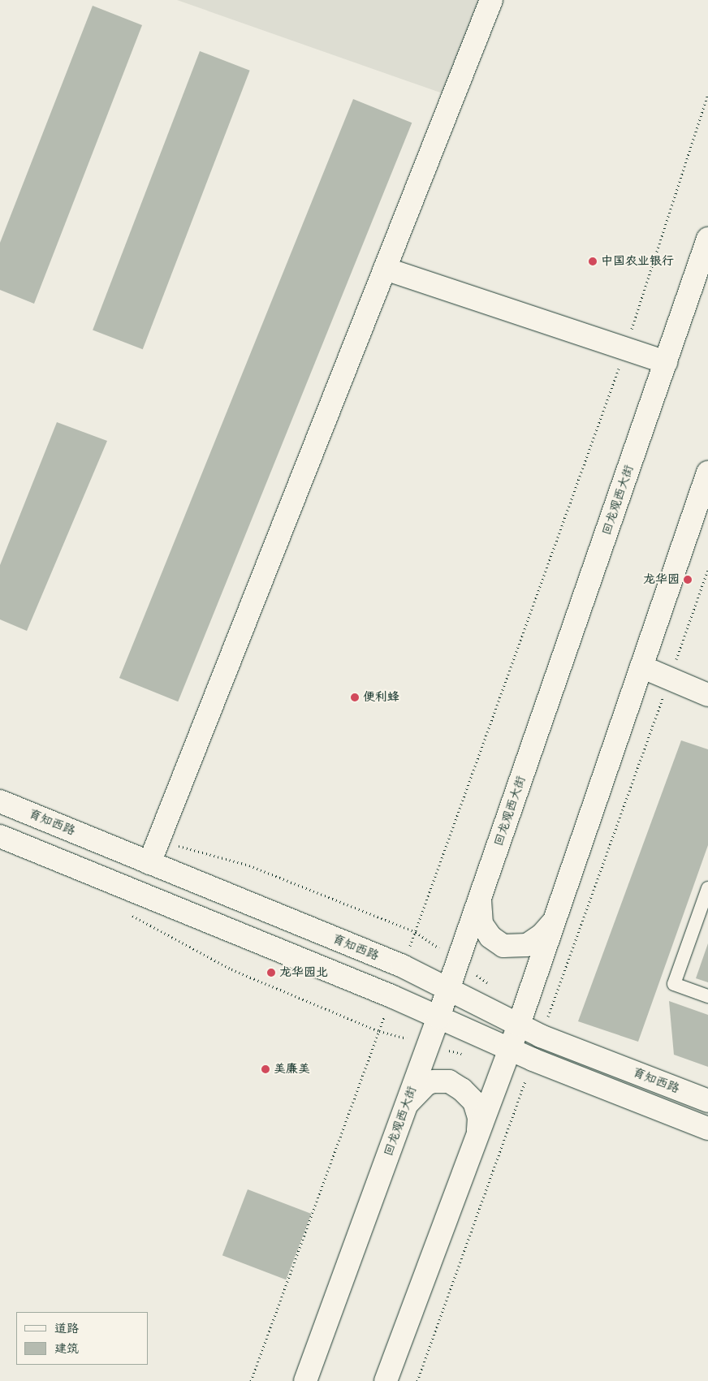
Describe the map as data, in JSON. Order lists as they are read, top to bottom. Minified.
{"streets":{"street":["回龙观西大街","育知西路"]},"crossings":[["回龙观西大街","育知西路"]],"places":["中国农业银行","龙华园","便利蜂","龙华园北","美廉美"],"legend":["道路","建筑"]}
